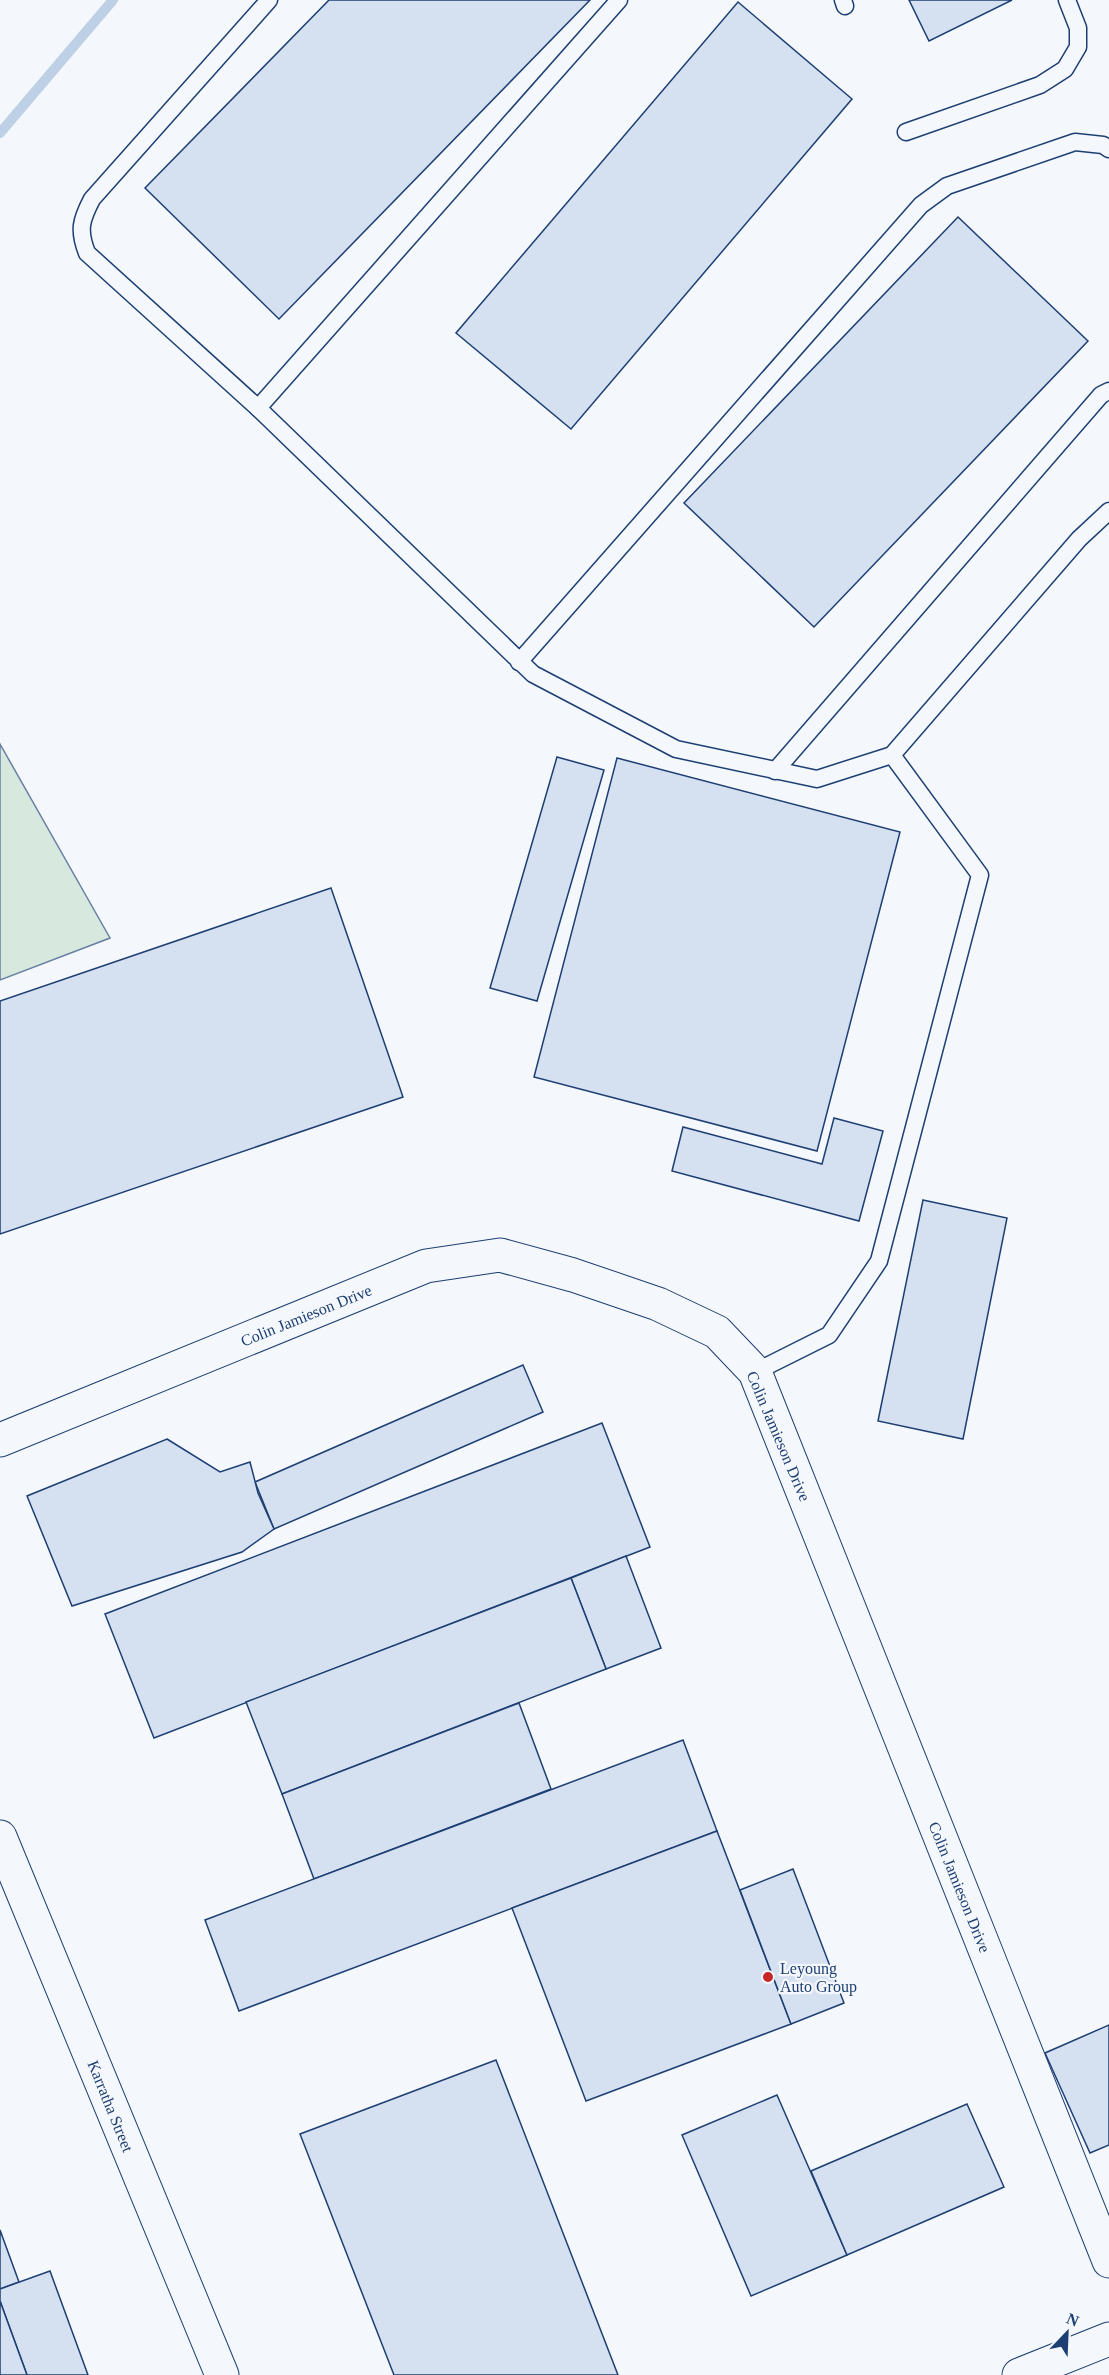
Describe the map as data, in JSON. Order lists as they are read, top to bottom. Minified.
{"streets":{"street":["Colin Jamieson Drive","Karratha Street"]},"places":["Leyoung Auto Group"],"north":"top right"}
